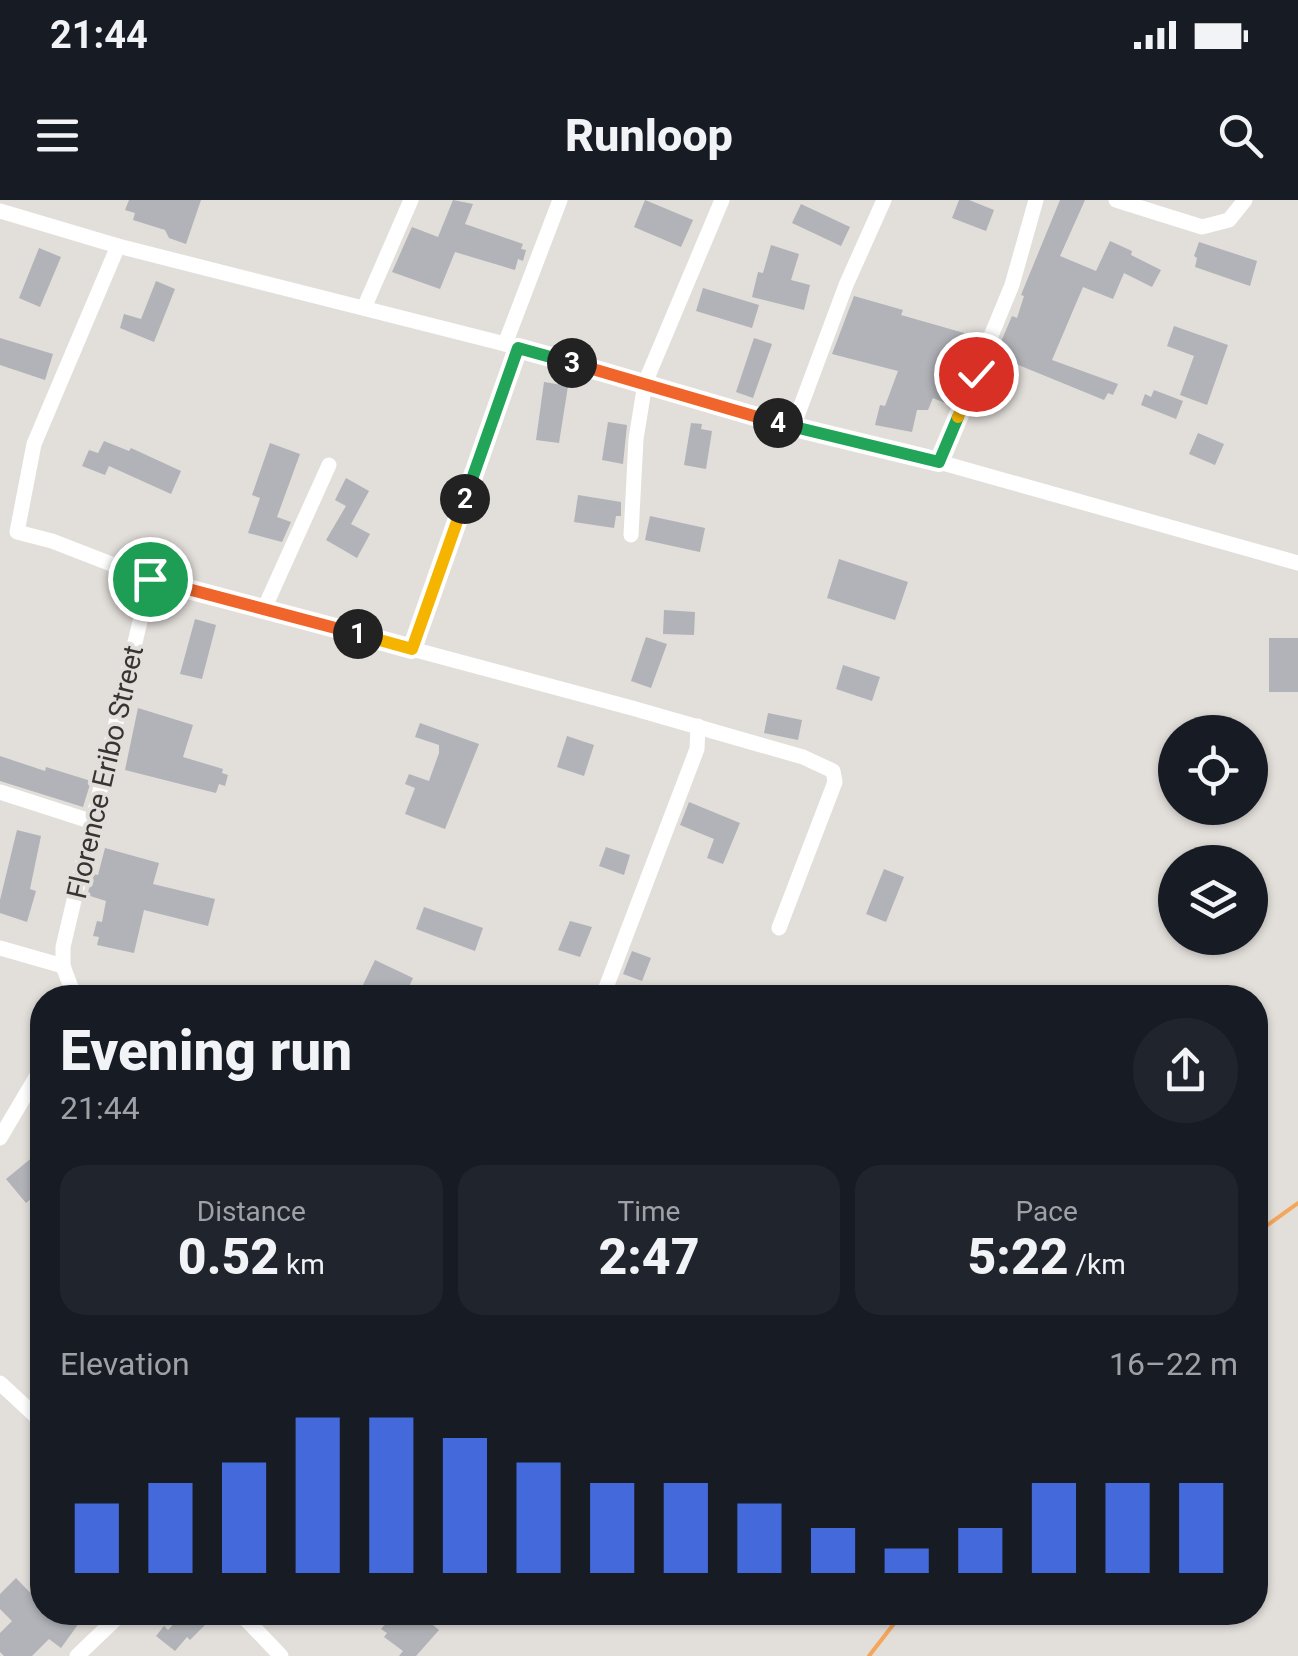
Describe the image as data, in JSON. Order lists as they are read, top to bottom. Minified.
{"streets":{"street":["Florence Eribo Street"]},"page":{"status":"21:44","header":"Runloop","pins":["3","4","2","1"],"heading":["Evening run","21:44"],"stats":[["Distance","0.52 km"],["Time","2:47"],["Pace","5:22 /km"]],"chart":["Elevation","16–22 m"]}}
